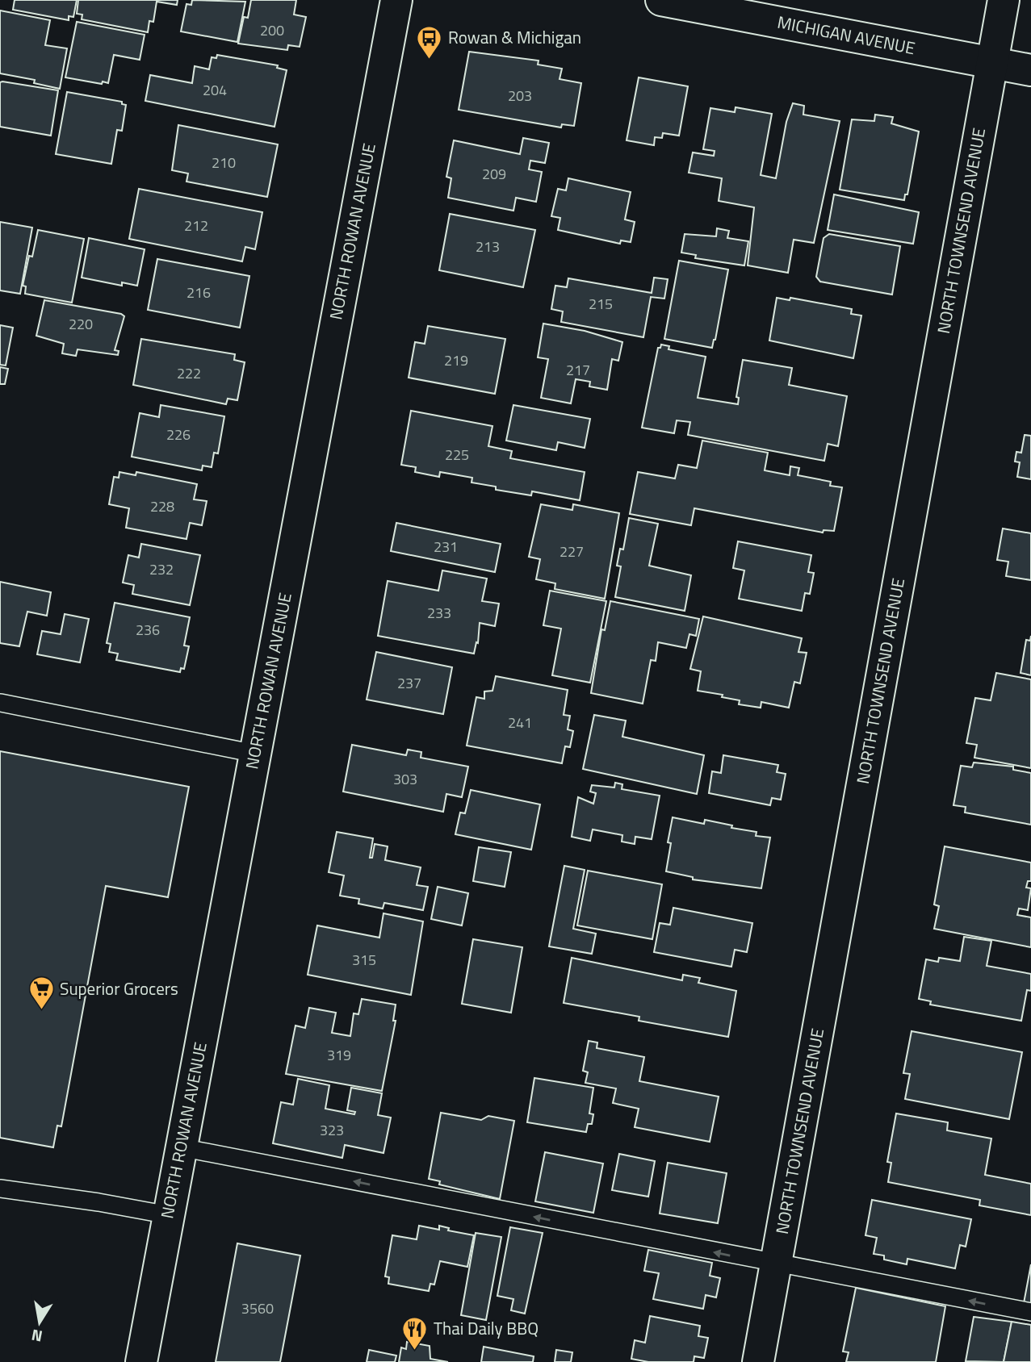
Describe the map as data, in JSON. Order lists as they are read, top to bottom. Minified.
{"streets":{"street":["MICHIGAN AVENUE","NORTH TOWNSEND AVENUE","NORTH ROWAN AVENUE"]},"crossings":[["MICHIGAN AVENUE","NORTH TOWNSEND AVENUE"]],"places":{"bus stop":["Rowan & Michigan"],"supermarket":["Superior Grocers"],"restaurant":["Thai Daily BBQ"]},"house_numbers":["200","204","203","210","209","212","213","216","215","220","219","217","222","226","225","228","231","227","232","233","236","237","241","303","315","319","323","3560"],"north":"bottom"}
